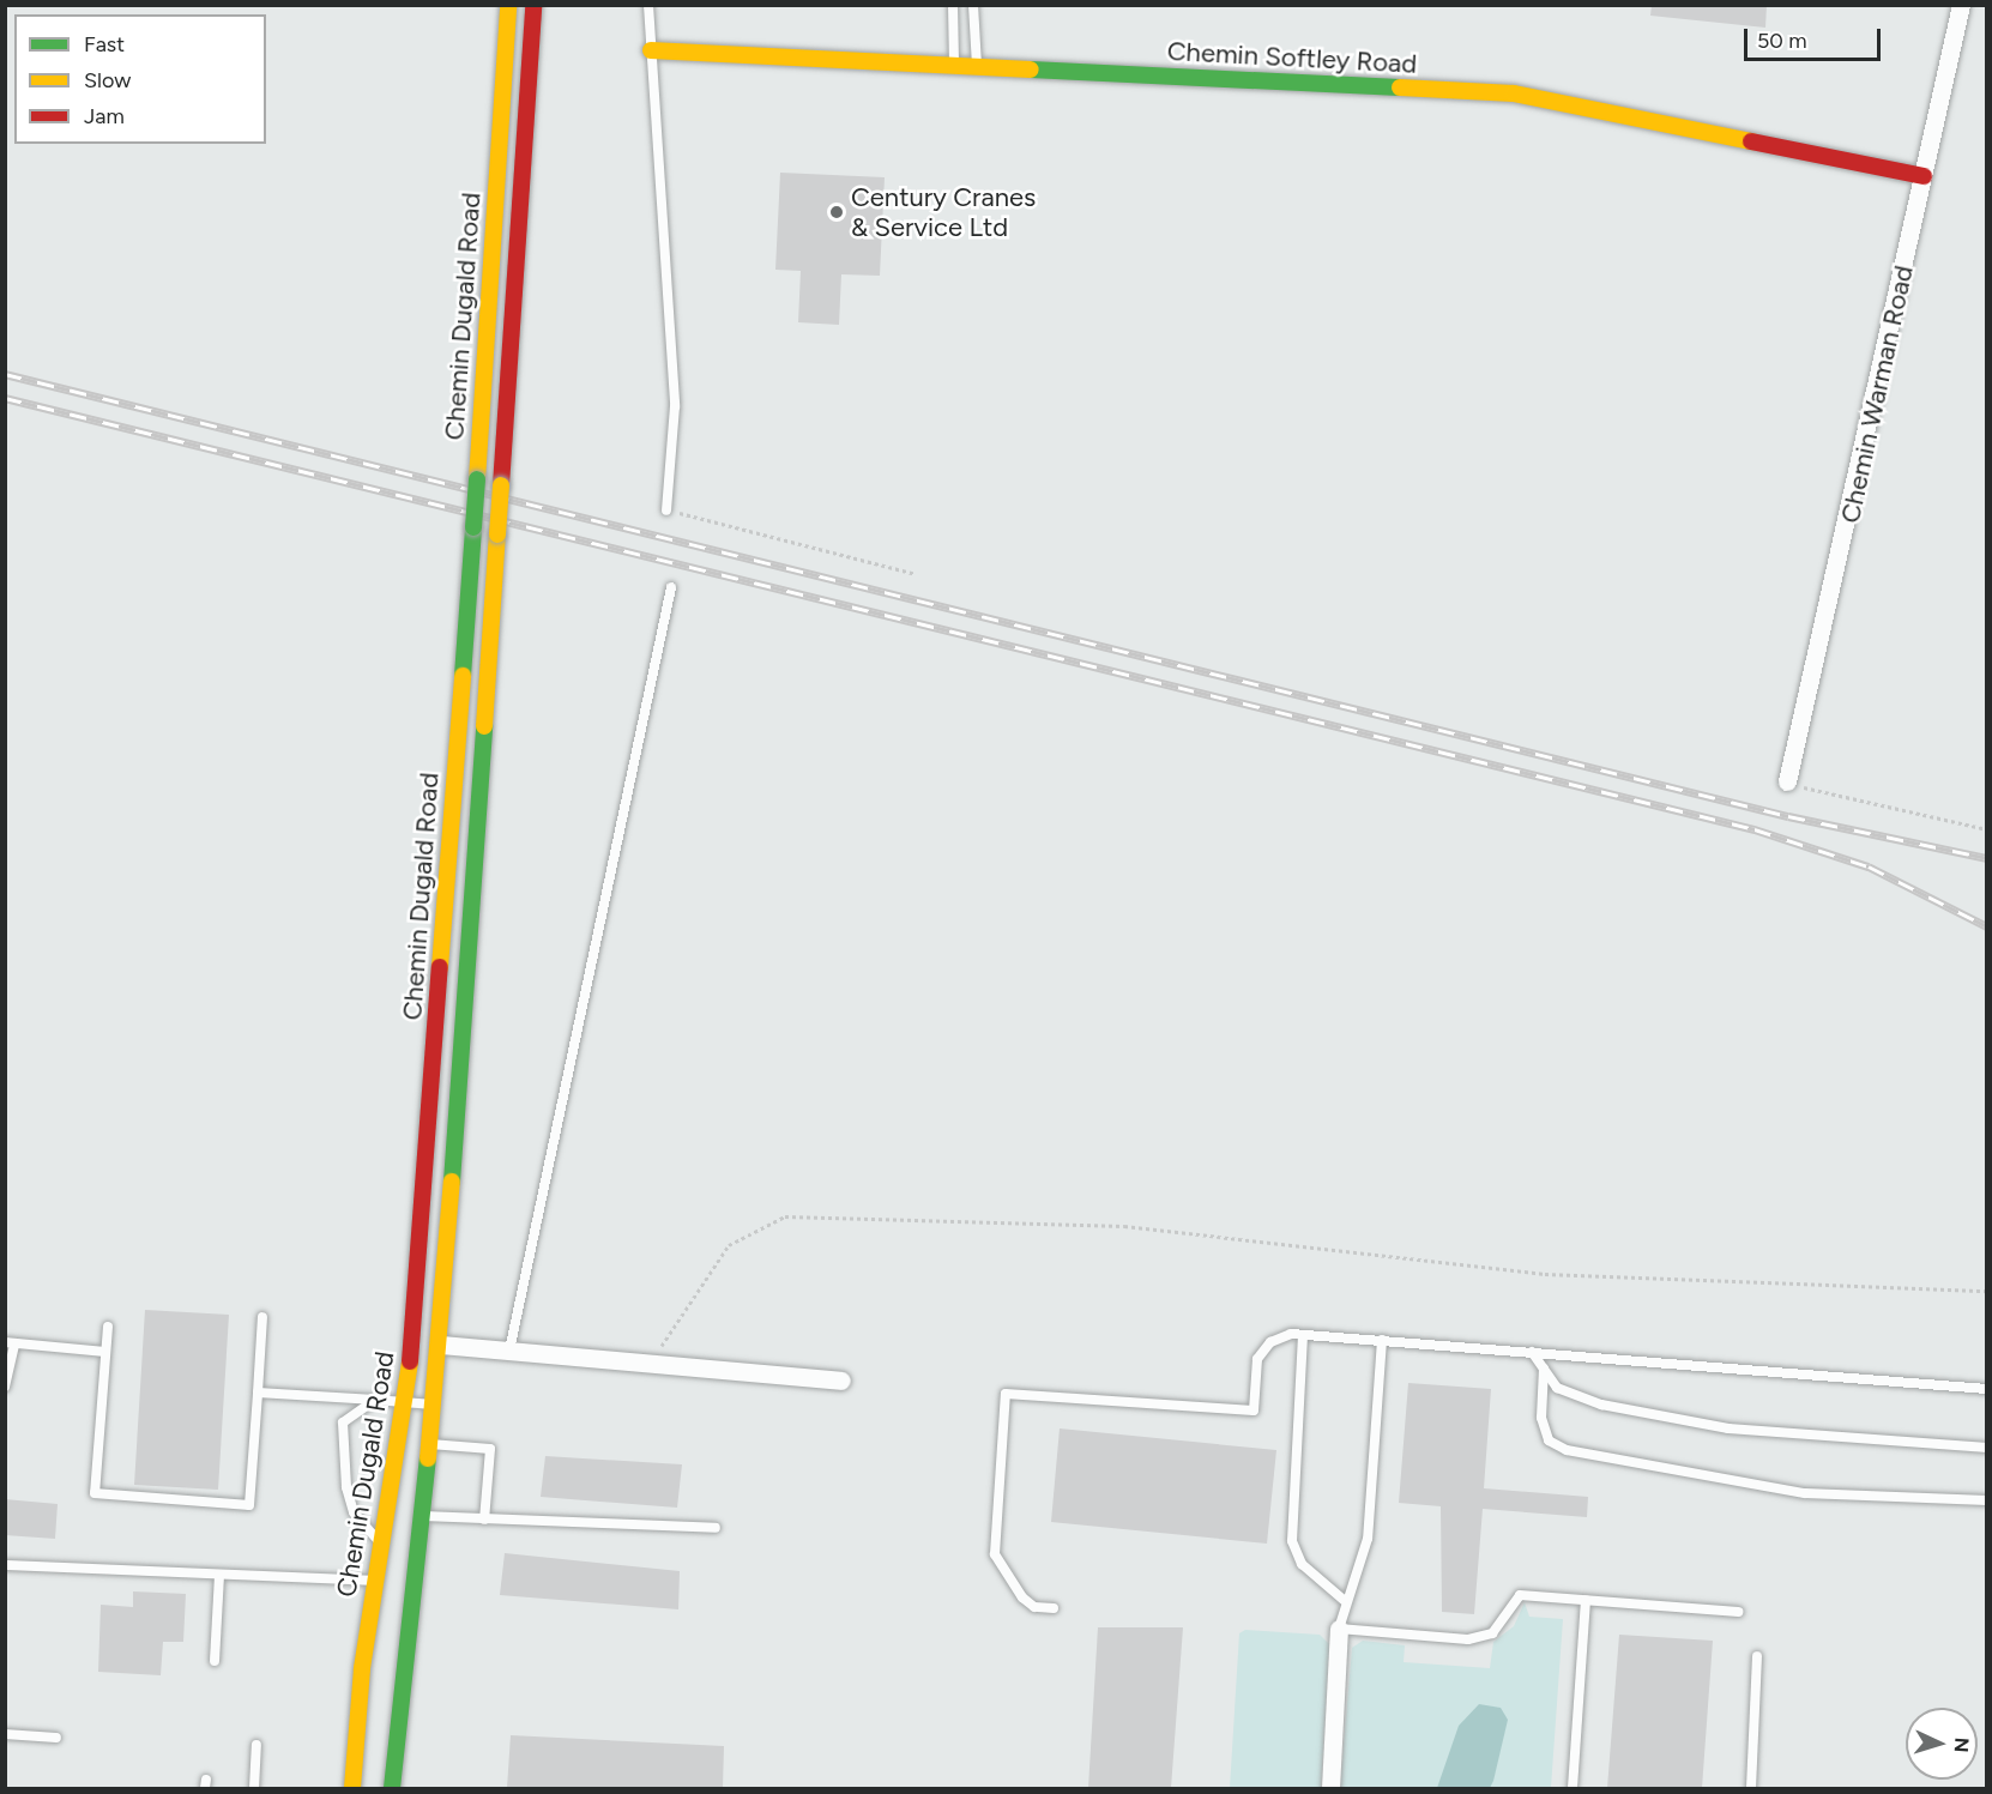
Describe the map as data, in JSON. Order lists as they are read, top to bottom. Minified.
{"streets":{"main road":["Chemin Softley Road","Chemin Dugald Road"],"street":["Chemin Warman Road"]},"crossings":[["Chemin Softley Road","Chemin Warman Road"]],"places":["Century Cranes & Service Ltd"],"legend":["Fast","Slow","Jam"],"scale_bar":"50 m","north":"right"}
